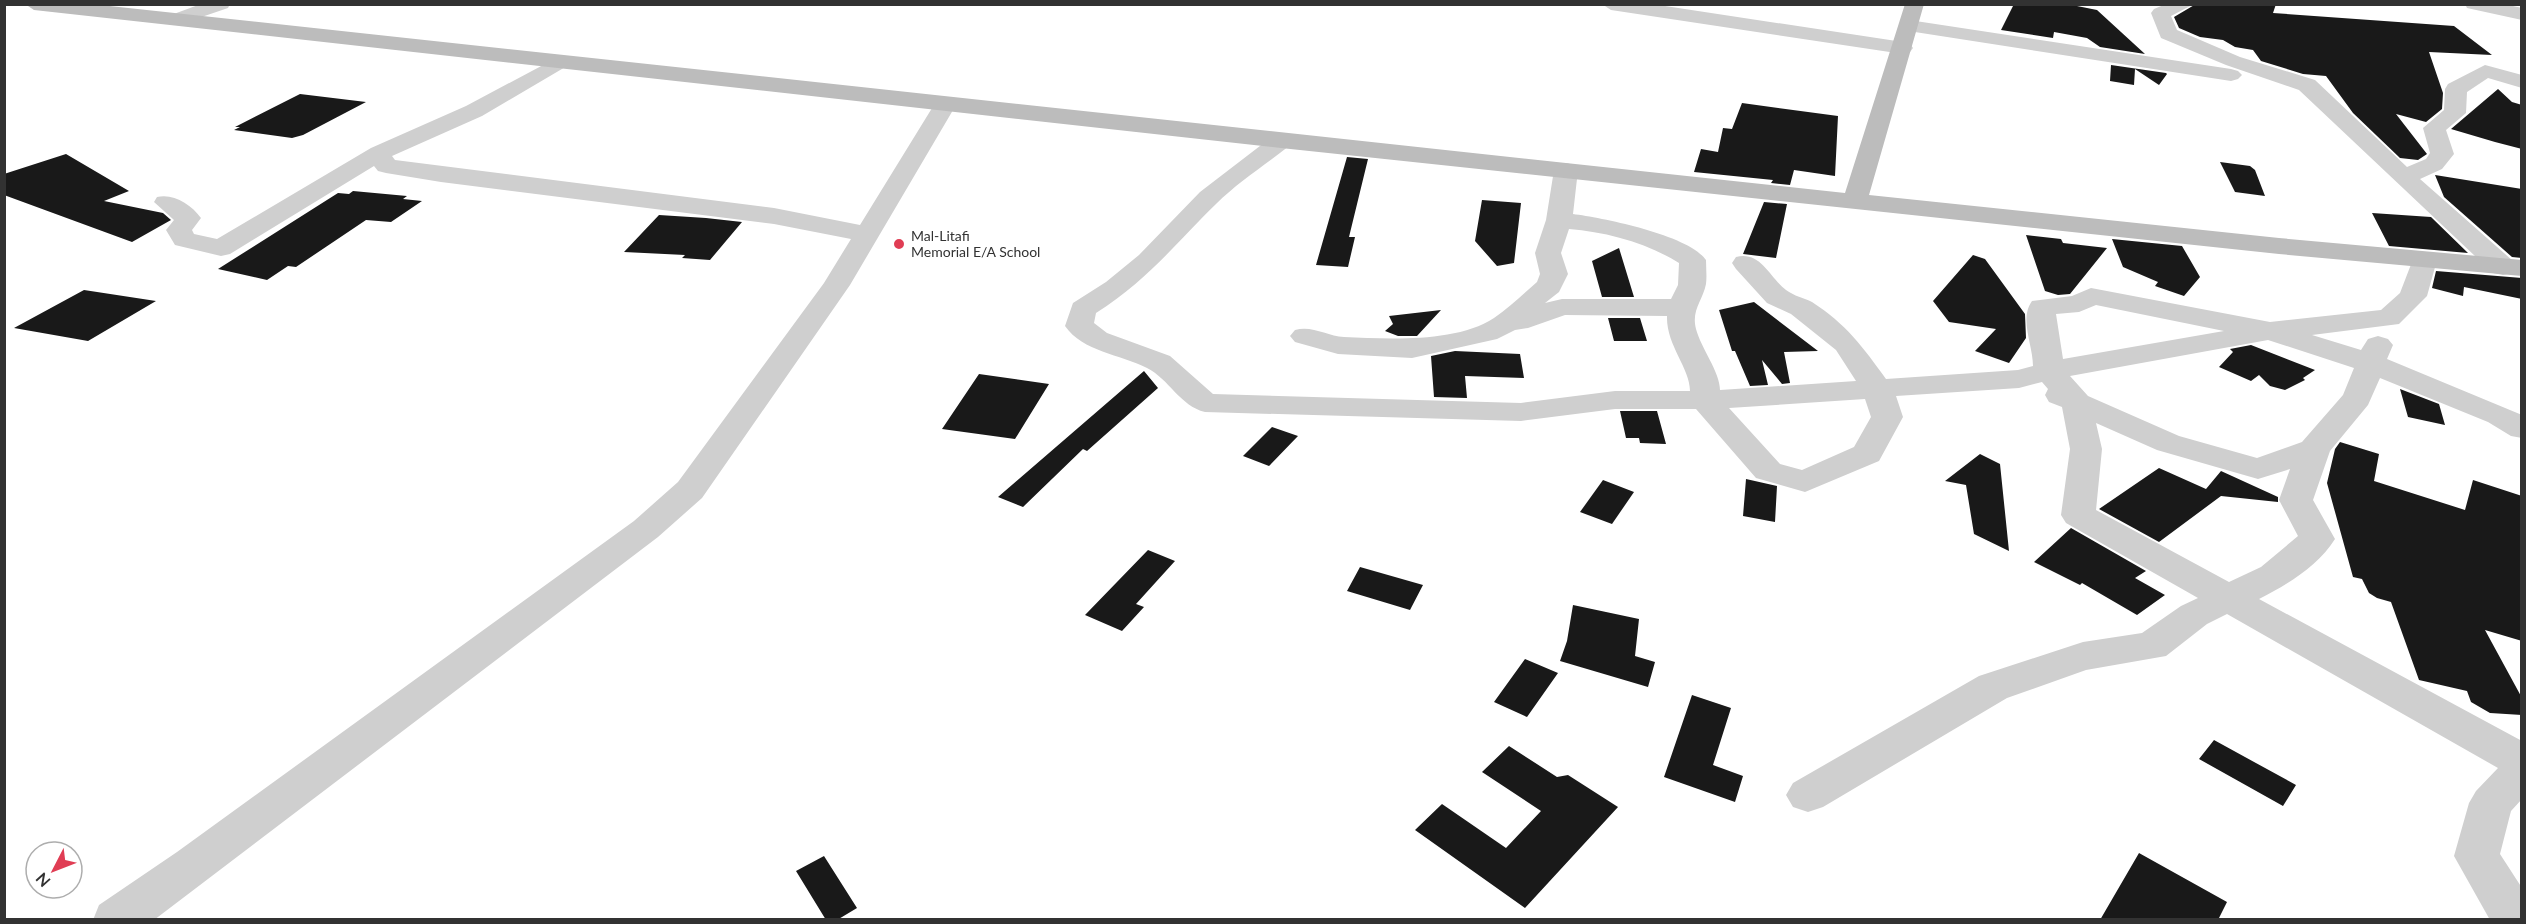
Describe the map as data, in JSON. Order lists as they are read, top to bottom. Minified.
{"places":["Mal-Litafi Memorial E/A School"],"north":"bottom left"}
